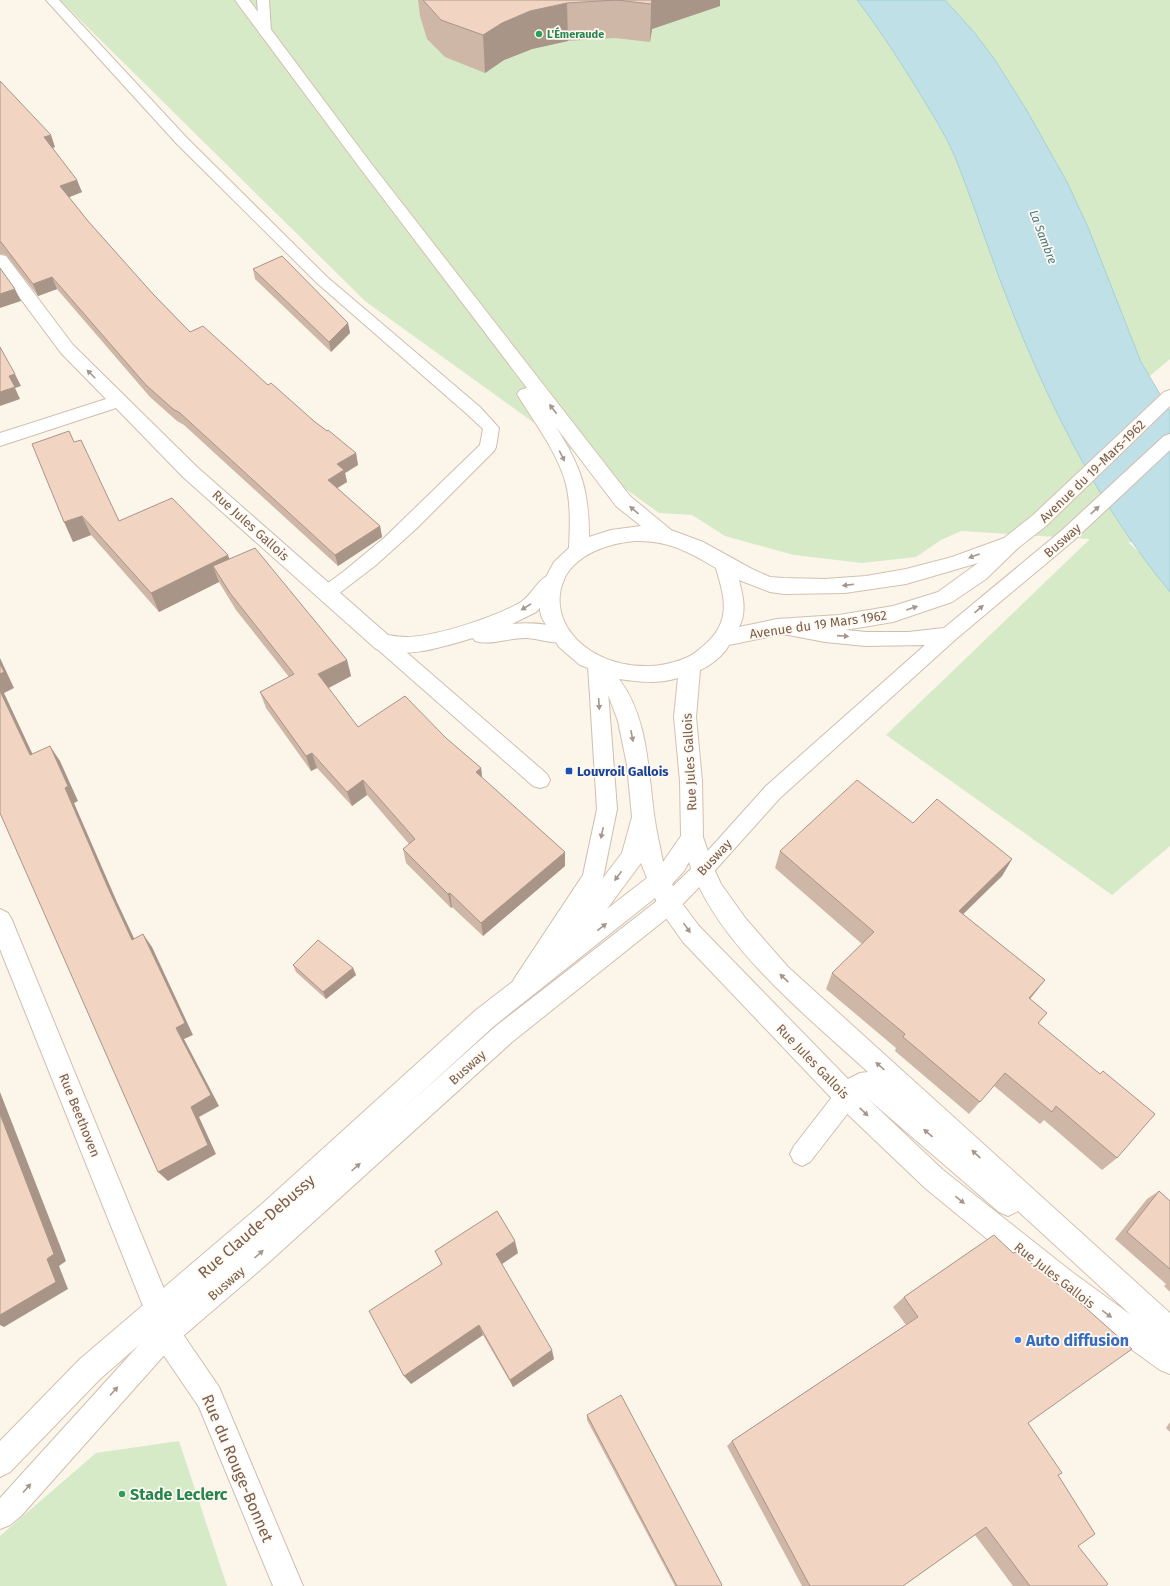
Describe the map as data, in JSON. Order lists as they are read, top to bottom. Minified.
{"streets":{"street":["Avenue du 19-Mars-1962","Rue Jules Gallois","Avenue du 19 Mars 1962","Rue Beethoven","Rue Claude-Debussy","Rue du Rouge-Bonnet"],"lane":["Busway"]},"crossings":[["Avenue du 19-Mars-1962","Avenue du 19 Mars 1962"],["Rue Jules Gallois","Busway"],["Busway","Avenue du 19 Mars 1962"],["Busway","Rue Beethoven"],["Busway","Rue Claude-Debussy"],["Busway","Rue du Rouge-Bonnet"],["Rue Beethoven","Rue Claude-Debussy"],["Rue Beethoven","Rue du Rouge-Bonnet"],["Rue Claude-Debussy","Rue du Rouge-Bonnet"]],"one_way":["Busway"],"water":["La Sambre"],"places":{"other":["L'Émeraude","Auto diffusion","Stade Leclerc"],"transit":["Louvroil Gallois"]}}
